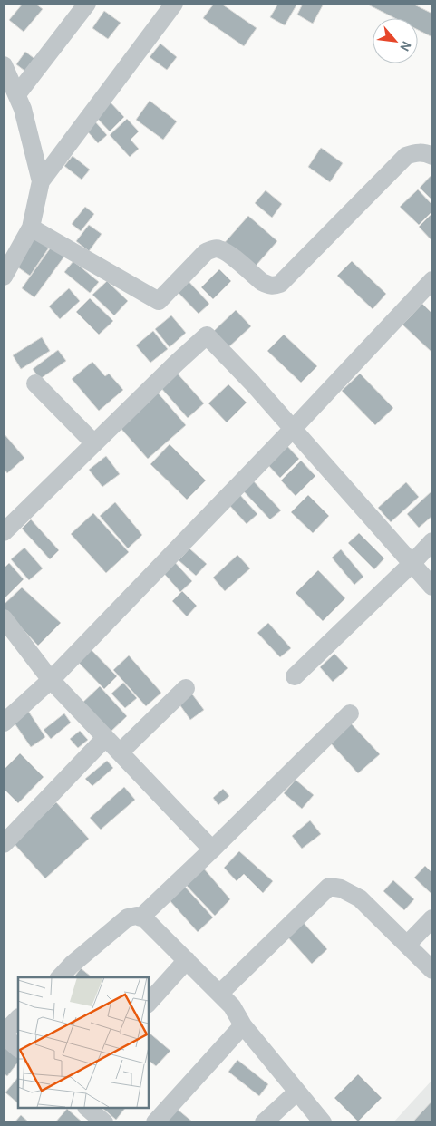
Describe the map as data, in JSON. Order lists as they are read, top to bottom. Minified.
{"north":"bottom right"}
